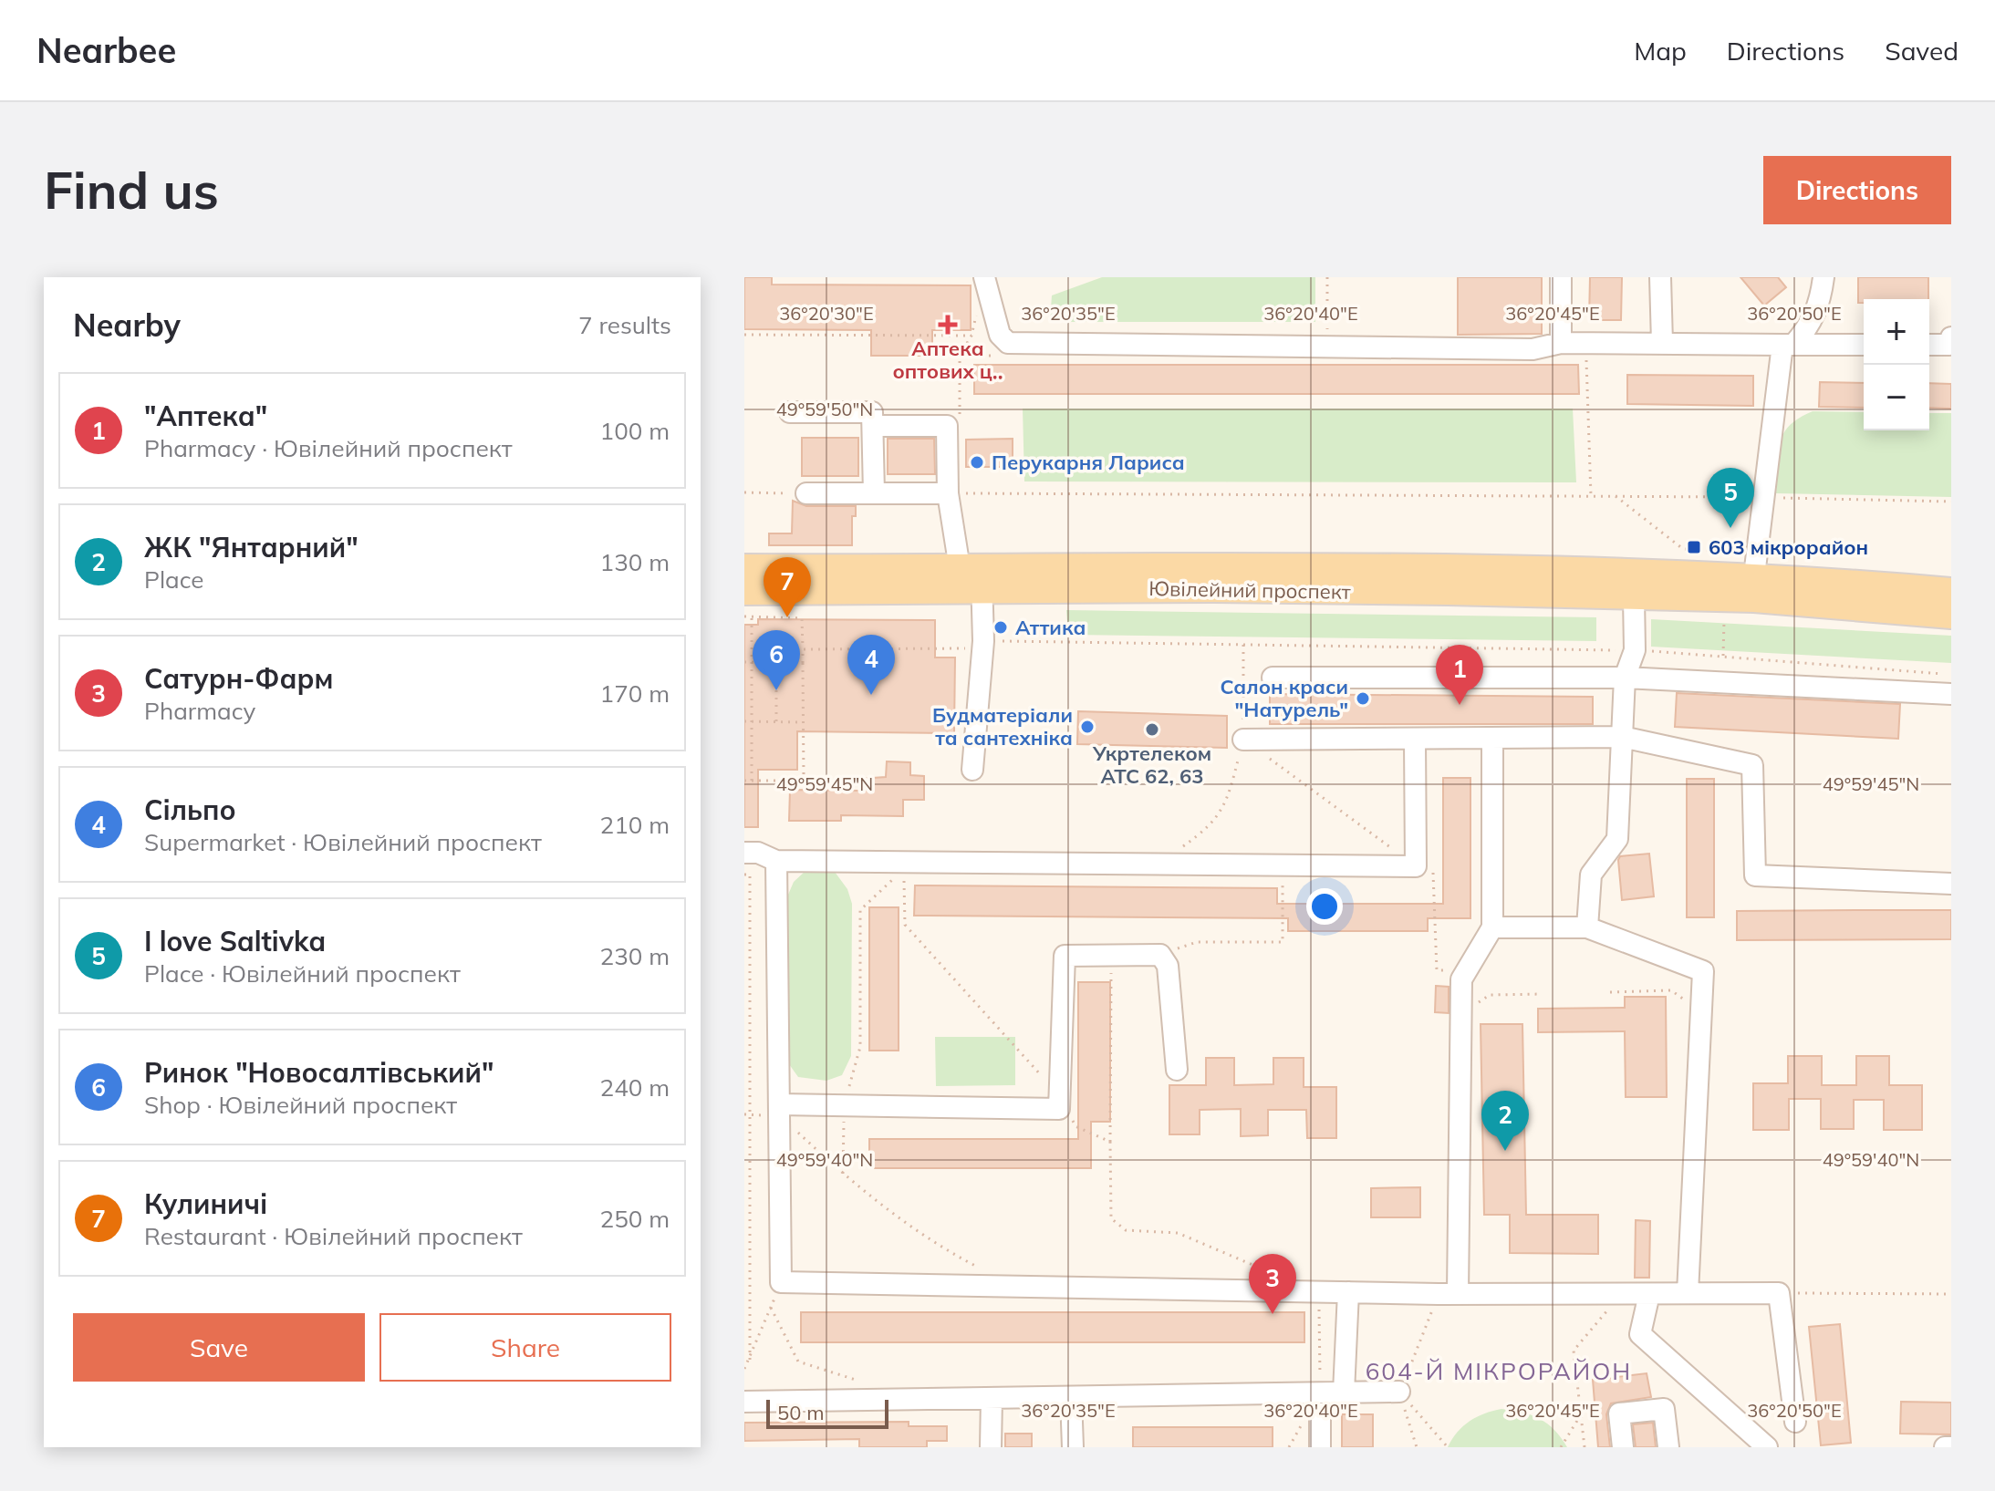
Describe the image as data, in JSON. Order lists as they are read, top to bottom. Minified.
{"streets":{"main road":["Ювілейний проспект"]},"districts":["604-Й МІКРОРАЙОН"],"places":{"health":["Аптека оптових ц‥"],"other":["Перукарня Лариса","Аттика","Салон краси \"Натурель\"","Будматеріали та сантехніка","Укртелеком АТС 62, 63"],"transit":["603 мікрорайон"]},"scale_bar":"50 m","page":{"header":"Nearbee","nav":["Map","Directions","Saved"],"buttons":["Directions",["Save","Share"]],"title":"Find us","heading":["Nearby","7 results"],"map_buttons":["+","−"],"list":[{"mark":"1","name":"\"Аптека\"","note":"Pharmacy · Ювілейний проспект","value":"100 m"},{"mark":"2","name":"ЖК \"Янтарний\"","note":"Place","value":"130 m"},{"mark":"3","name":"Сатурн-Фарм","note":"Pharmacy","value":"170 m"},{"mark":"4","name":"Сільпо","note":"Supermarket · Ювілейний проспект","value":"210 m"},{"mark":"5","name":"I love Saltivka","note":"Place · Ювілейний проспект","value":"230 m"},{"mark":"6","name":"Ринок \"Новосалтівський\"","note":"Shop · Ювілейний проспект","value":"240 m"},{"mark":"7","name":"Кулиничі","note":"Restaurant · Ювілейний проспект","value":"250 m"}],"pins":["5","7","6","4","1","2","3"],"scale":"50 m"},"coordinates":["36°20'30\"E","36°20'35\"E","36°20'40\"E","36°20'45\"E","36°20'50\"E","49°59'50\"N","49°59'45\"N","49°59'40\"N"]}
